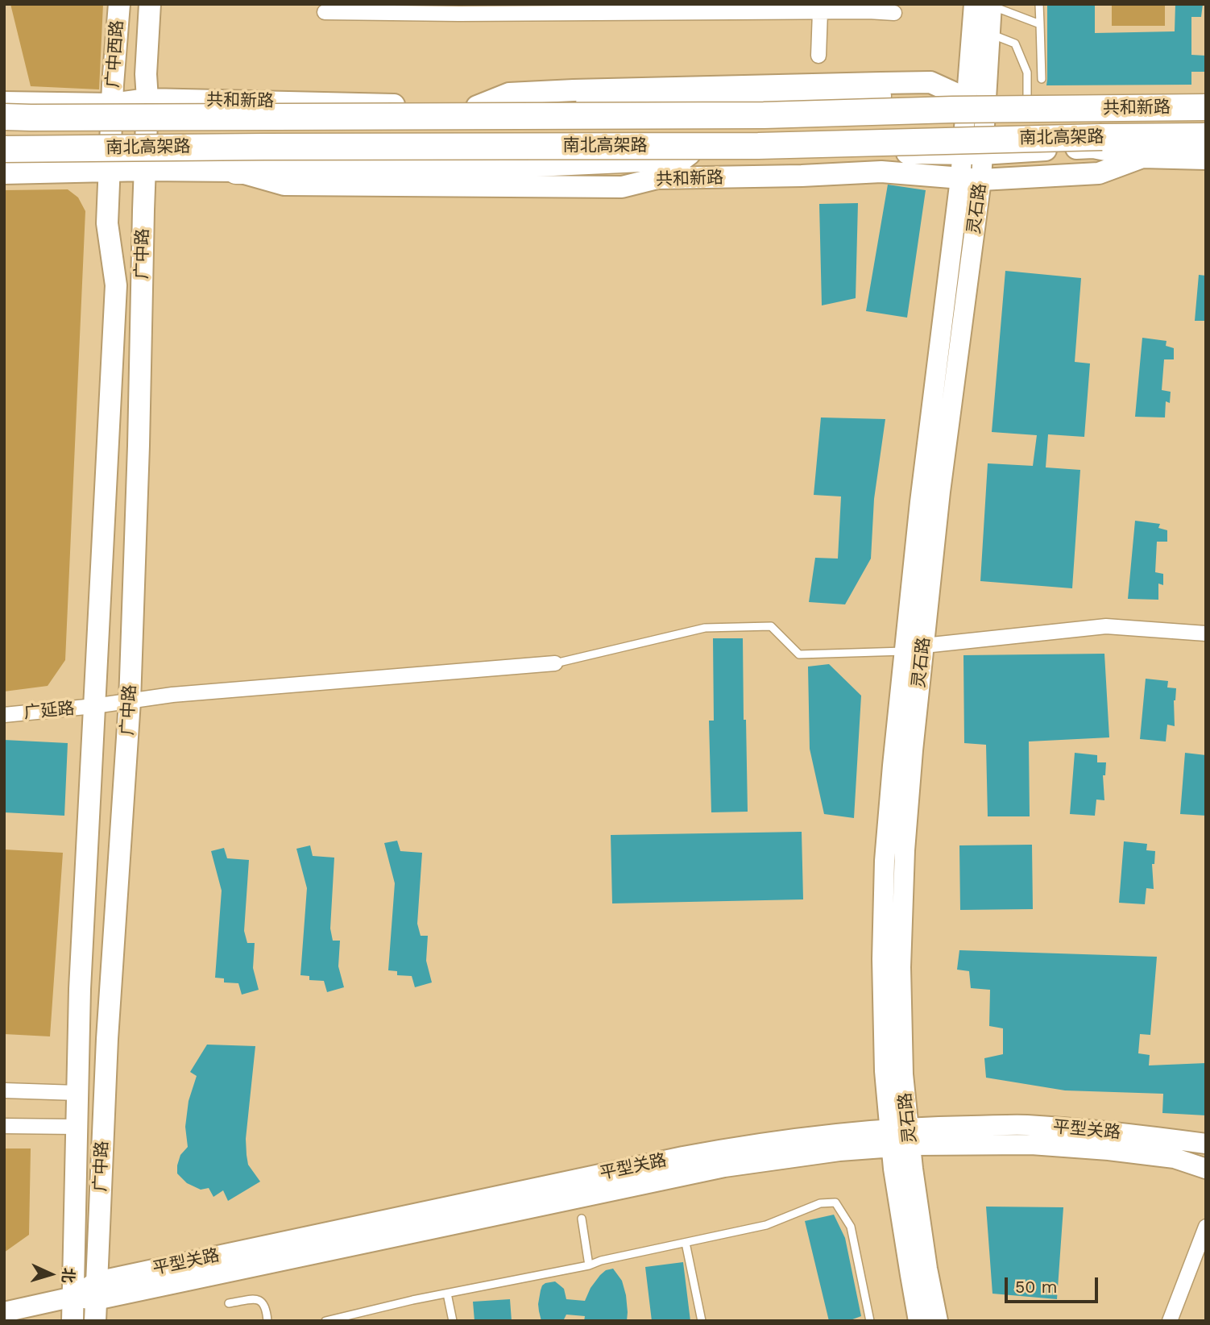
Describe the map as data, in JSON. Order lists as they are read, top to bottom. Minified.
{"streets":{"highway":["南北高架路"],"main road":["广中西路","共和新路","灵石路","广中路","平型关路"],"street":["广延路"]},"crossings":[["广中西路","共和新路"],["广中西路","广中路"],["共和新路","南北高架路"],["共和新路","灵石路"],["共和新路","广中路"],["灵石路","平型关路"],["广中路","广延路"],["广中路","平型关路"]],"scale_bar":"50 m","north":"right"}
